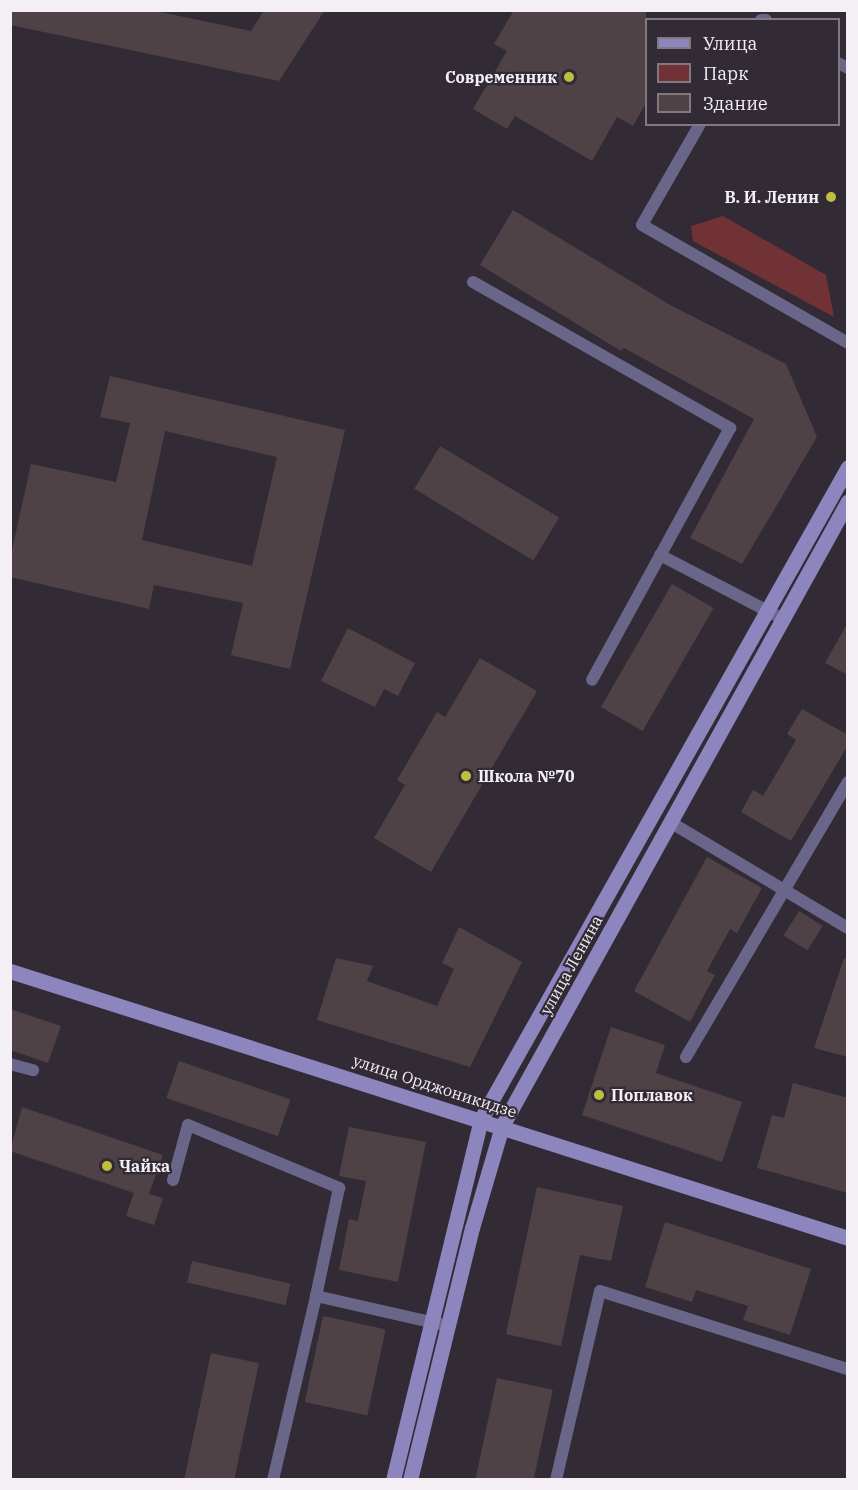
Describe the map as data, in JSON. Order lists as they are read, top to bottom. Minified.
{"streets":{"main road":["улица Ленина","улица Орджоникидзе"]},"crossings":[["улица Ленина","улица Орджоникидзе"]],"places":["Современник","В. И. Ленин","Школа №70","Поплавок","Чайка"],"legend":["Улица","Парк","Здание"]}
